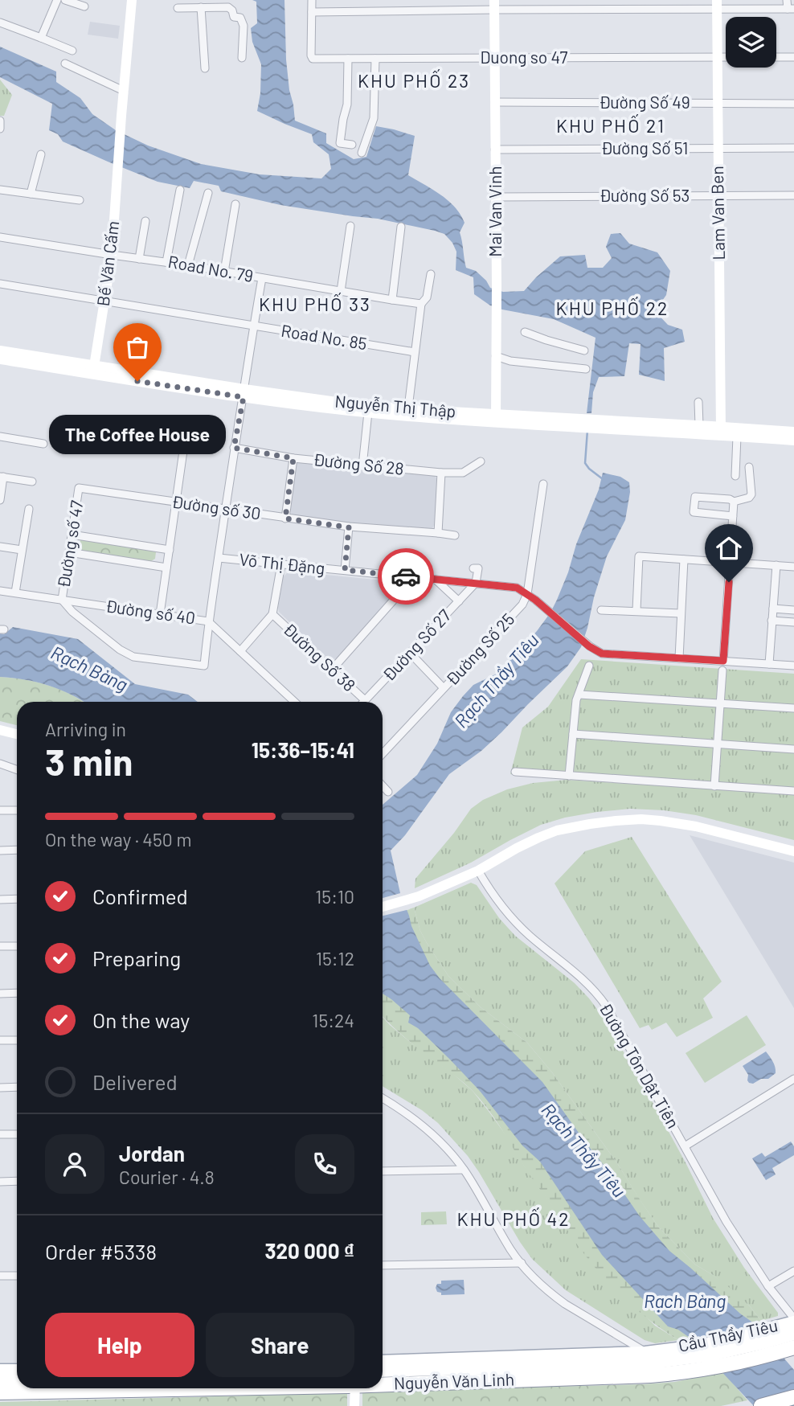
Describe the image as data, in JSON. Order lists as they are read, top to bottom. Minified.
{"streets":{"highway":["Cầu Thầy Tiêu","Nguyễn Văn Linh"],"street":["Duong so 47","Đường Số 49","Đường Số 51","Đường Số 53","Mai Van Vinh","Lam Van Ben","Bế Văn Cấm","Road No. 79","Road No. 85","Nguyễn Thị Thập","Đường Số 28","Đường số 30","Đường số 47","Võ Thị Đặng","Đường số 40","Đường Số 27","Đường Số 25","Đường Số 38","Đường Tôn Dật Tiên"]},"crossings":[["Duong so 47","Mai Van Vinh"],["Duong so 47","Lam Van Ben"],["Đường Số 49","Mai Van Vinh"],["Đường Số 49","Lam Van Ben"],["Đường Số 51","Mai Van Vinh"],["Đường Số 51","Lam Van Ben"],["Đường Số 53","Mai Van Vinh"],["Đường Số 53","Lam Van Ben"],["Mai Van Vinh","Nguyễn Thị Thập"],["Lam Van Ben","Nguyễn Thị Thập"],["Bế Văn Cấm","Road No. 79"],["Bế Văn Cấm","Road No. 85"],["Bế Văn Cấm","Nguyễn Thị Thập"],["Đường số 30","Đường số 47"],["Đường số 47","Đường số 40"],["Võ Thị Đặng","Đường Số 27"],["Võ Thị Đặng","Đường Số 25"],["Đường Số 27","Đường Số 38"],["Đường Tôn Dật Tiên","Cầu Thầy Tiêu"],["Cầu Thầy Tiêu","Nguyễn Văn Linh"]],"districts":["KHU PHỐ 23","KHU PHỐ 21","KHU PHỐ 33","KHU PHỐ 22","KHU PHỐ 42"],"water":["Rạch Bàng","Rạch Thầy Tiêu"],"places":["The Coffee House"],"page":{"bubble":"The Coffee House","heading":["3 min","Arriving in","15:36–15:41"],"panel":["Jordan","Courier · 4.8","Order #5338","320 000 ₫"],"bar":"On the way · 450 m","list":[["Confirmed","15:10"],["Preparing","15:12"],["On the way","15:24"],"Delivered"],"buttons":["Help","Share"]}}
